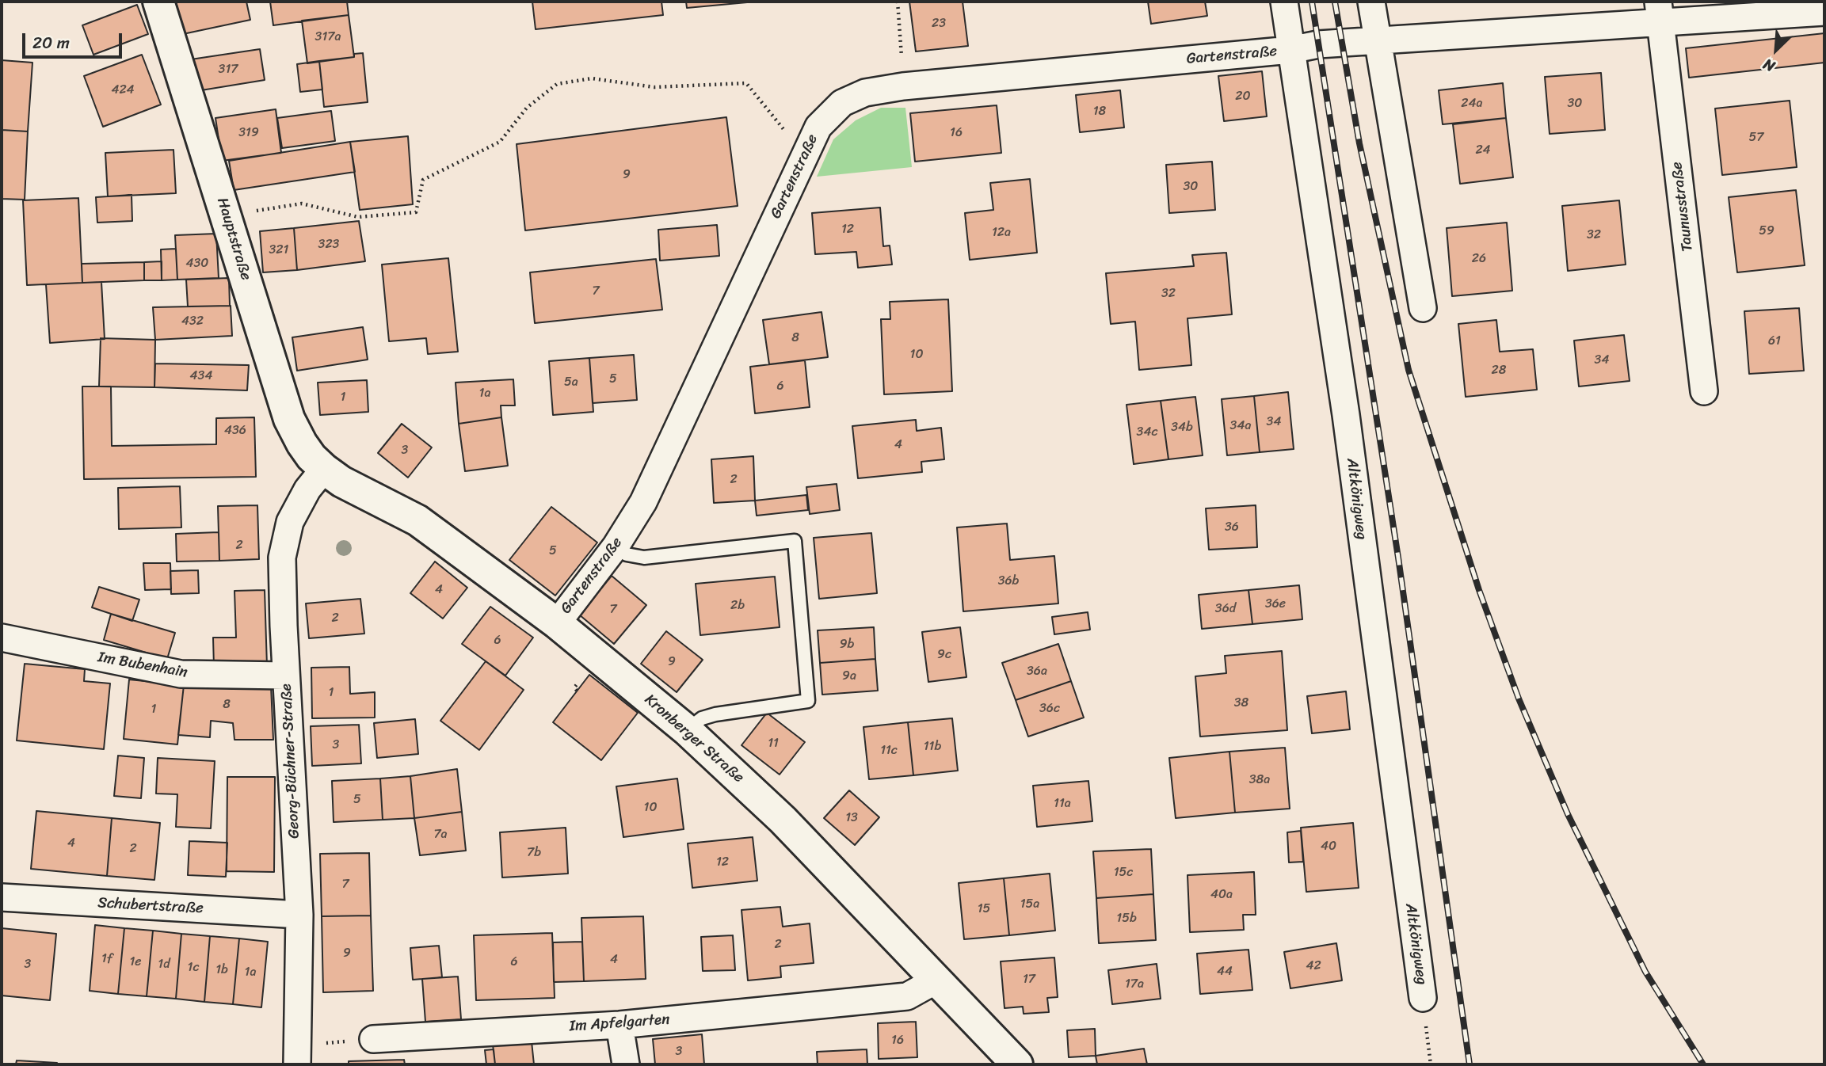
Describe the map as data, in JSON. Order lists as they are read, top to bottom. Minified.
{"streets":{"street":["Gartenstraße","Taunusstraße","Hauptstraße","Altkönigweg","Im Bubenhain","Kronberger Straße","Georg-Büchner-Straße","Schubertstraße","Im Apfelgarten"]},"crossings":[["Gartenstraße","Altkönigweg"],["Gartenstraße","Kronberger Straße"],["Hauptstraße","Kronberger Straße"],["Hauptstraße","Georg-Büchner-Straße"],["Im Bubenhain","Georg-Büchner-Straße"],["Kronberger Straße","Georg-Büchner-Straße"],["Kronberger Straße","Im Apfelgarten"],["Georg-Büchner-Straße","Schubertstraße"]],"house_numbers":["23","317a","317","424","20","24a","30","18","319","16","57","24","9","30","12","59","12a","32","323","321","26","430","7","32","432","8","61","10","34","28","434","5","5a","6","1a","1","34","34a","34b","436","34c","4","3","2","36","2","5","36b","4","36e","2b","36d","7","2","6","9b","9c","9","36a","9a","1","38","8","36c","1","11","3","11b","11c","38a","5","11a","10","13","7a","4","40","2","7b","12","15c","7","40a","15a","15","15b","2","9","1f","4","1e","6","3","1d","42","1c","1b","44","1a","17","17a","16","3"],"scale_bar":"20 m","north":"bottom left"}
